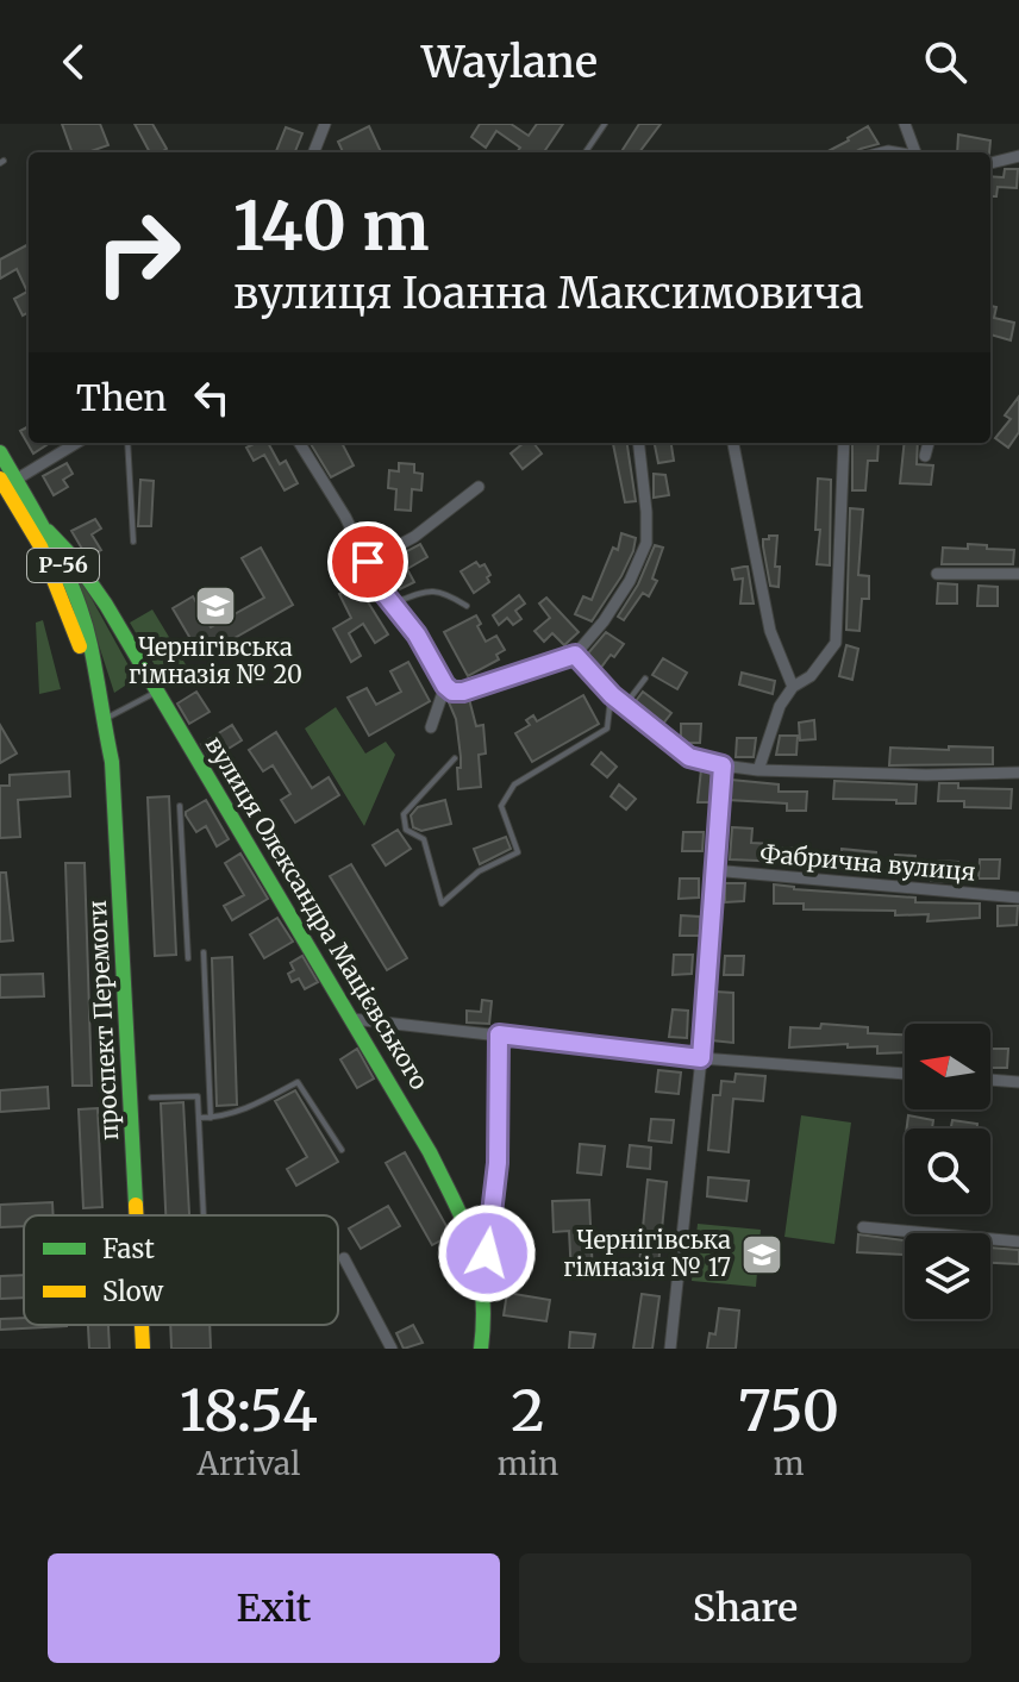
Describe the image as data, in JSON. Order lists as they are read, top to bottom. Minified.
{"streets":{"main road":["Р-56","вулиця Олександра Мацієвського","проспект Перемоги"],"street":["Фабрична вулиця"]},"crossings":[["вулиця Олександра Мацієвського","проспект Перемоги"]],"places":{"school or university":["Чернігівська гімназія № 20","Чернігівська гімназія № 17"]},"legend":["Fast","Slow"],"north":"left","page":{"header":"Waylane","turn":["140 m","вулиця Іоанна Максимовича"],"then":"Then","eta":["18:54","Arrival","2","min","750","m"],"buttons":["Exit","Share"]}}
